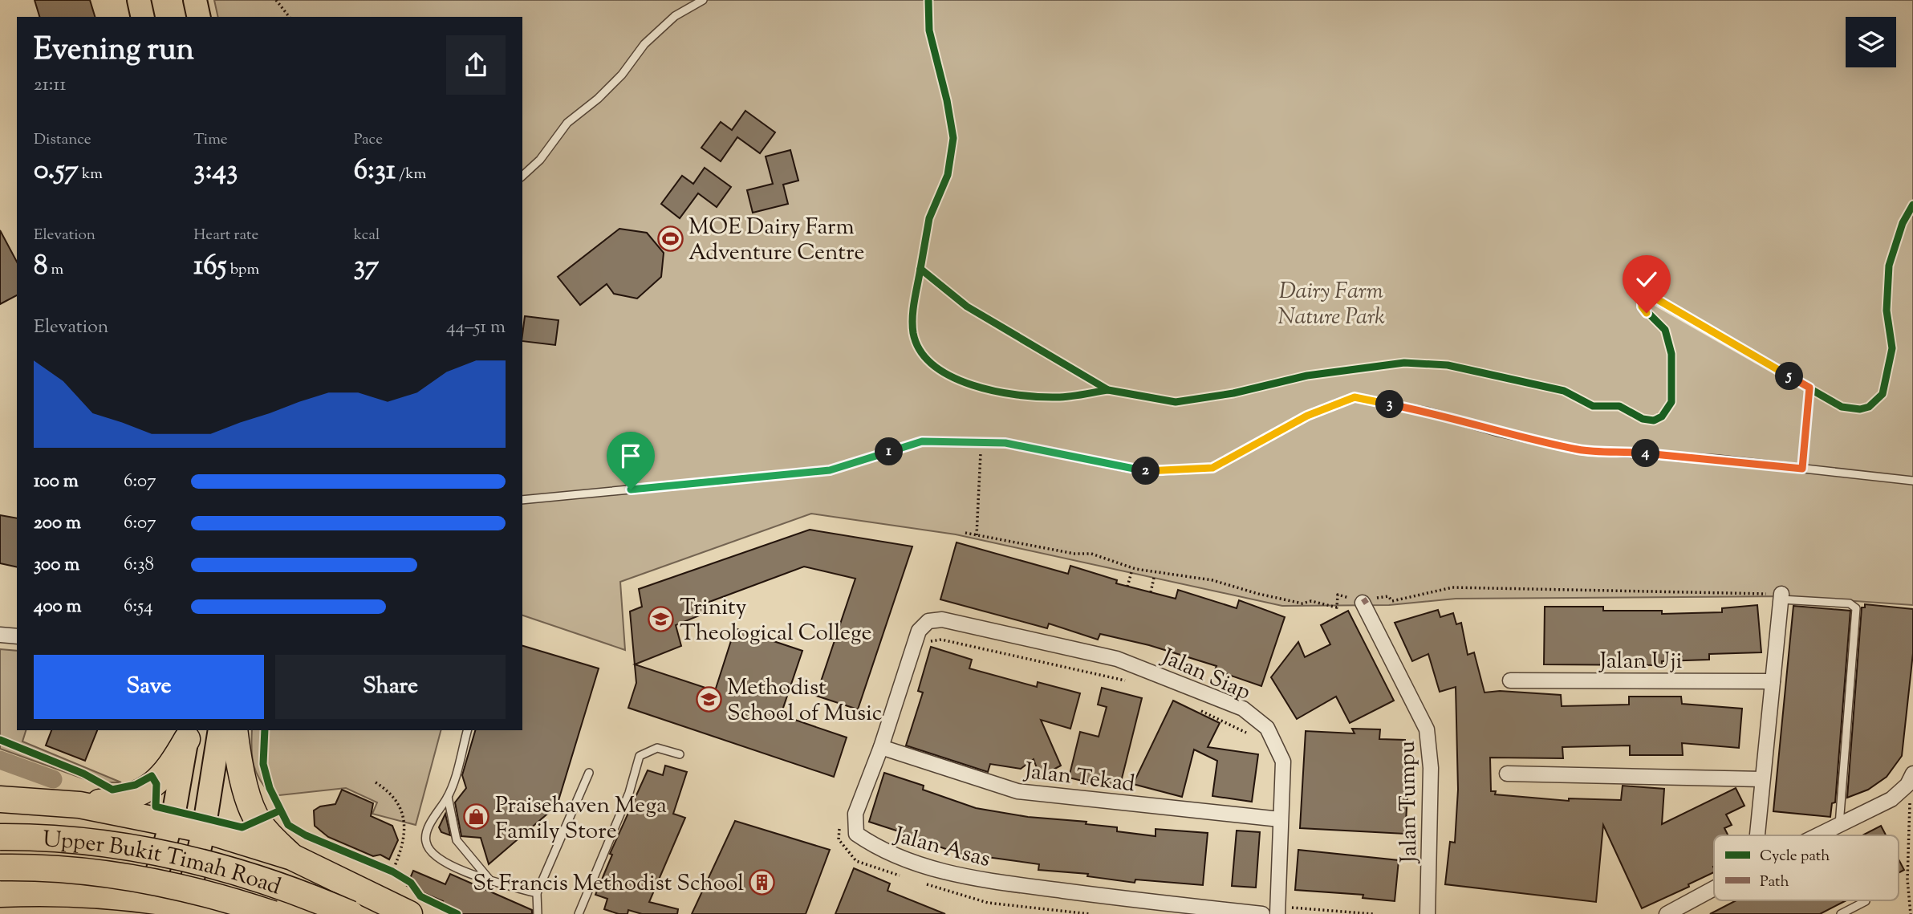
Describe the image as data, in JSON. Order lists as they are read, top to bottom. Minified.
{"streets":{"highway":["Upper Bukit Timah Road"],"street":["Jalan Uji","Jalan Siap","Jalan Tekad","Jalan Tumpu","Jalan Asas"]},"crossings":[["Jalan Siap","Jalan Tekad"],["Jalan Siap","Jalan Asas"],["Jalan Tekad","Jalan Asas"]],"parks":["Dairy Farm Nature Park"],"places":{"sports":["MOE Dairy Farm Adventure Centre"],"school or university":["Trinity Theological College","Methodist School of Music"],"shop":["Praisehaven Mega Family Store"],"building":["St Francis Methodist School"]},"legend":["Cycle path","Path"],"page":{"heading":["Evening run","21:11"],"stats":[["Distance","0.57 km"],["Time","3:43"],["Pace","6:31 /km"],["Elevation","8 m"],["Heart rate","165 bpm"],["kcal","37"]],"chart":["Elevation","44–51 m"],"pins":["5","3","1","4","2"],"list":[{"name":"100 m","note":"6:07"},{"name":"200 m","note":"6:07"},{"name":"300 m","note":"6:38"},{"name":"400 m","note":"6:54"}],"buttons":["Save","Share"]}}
